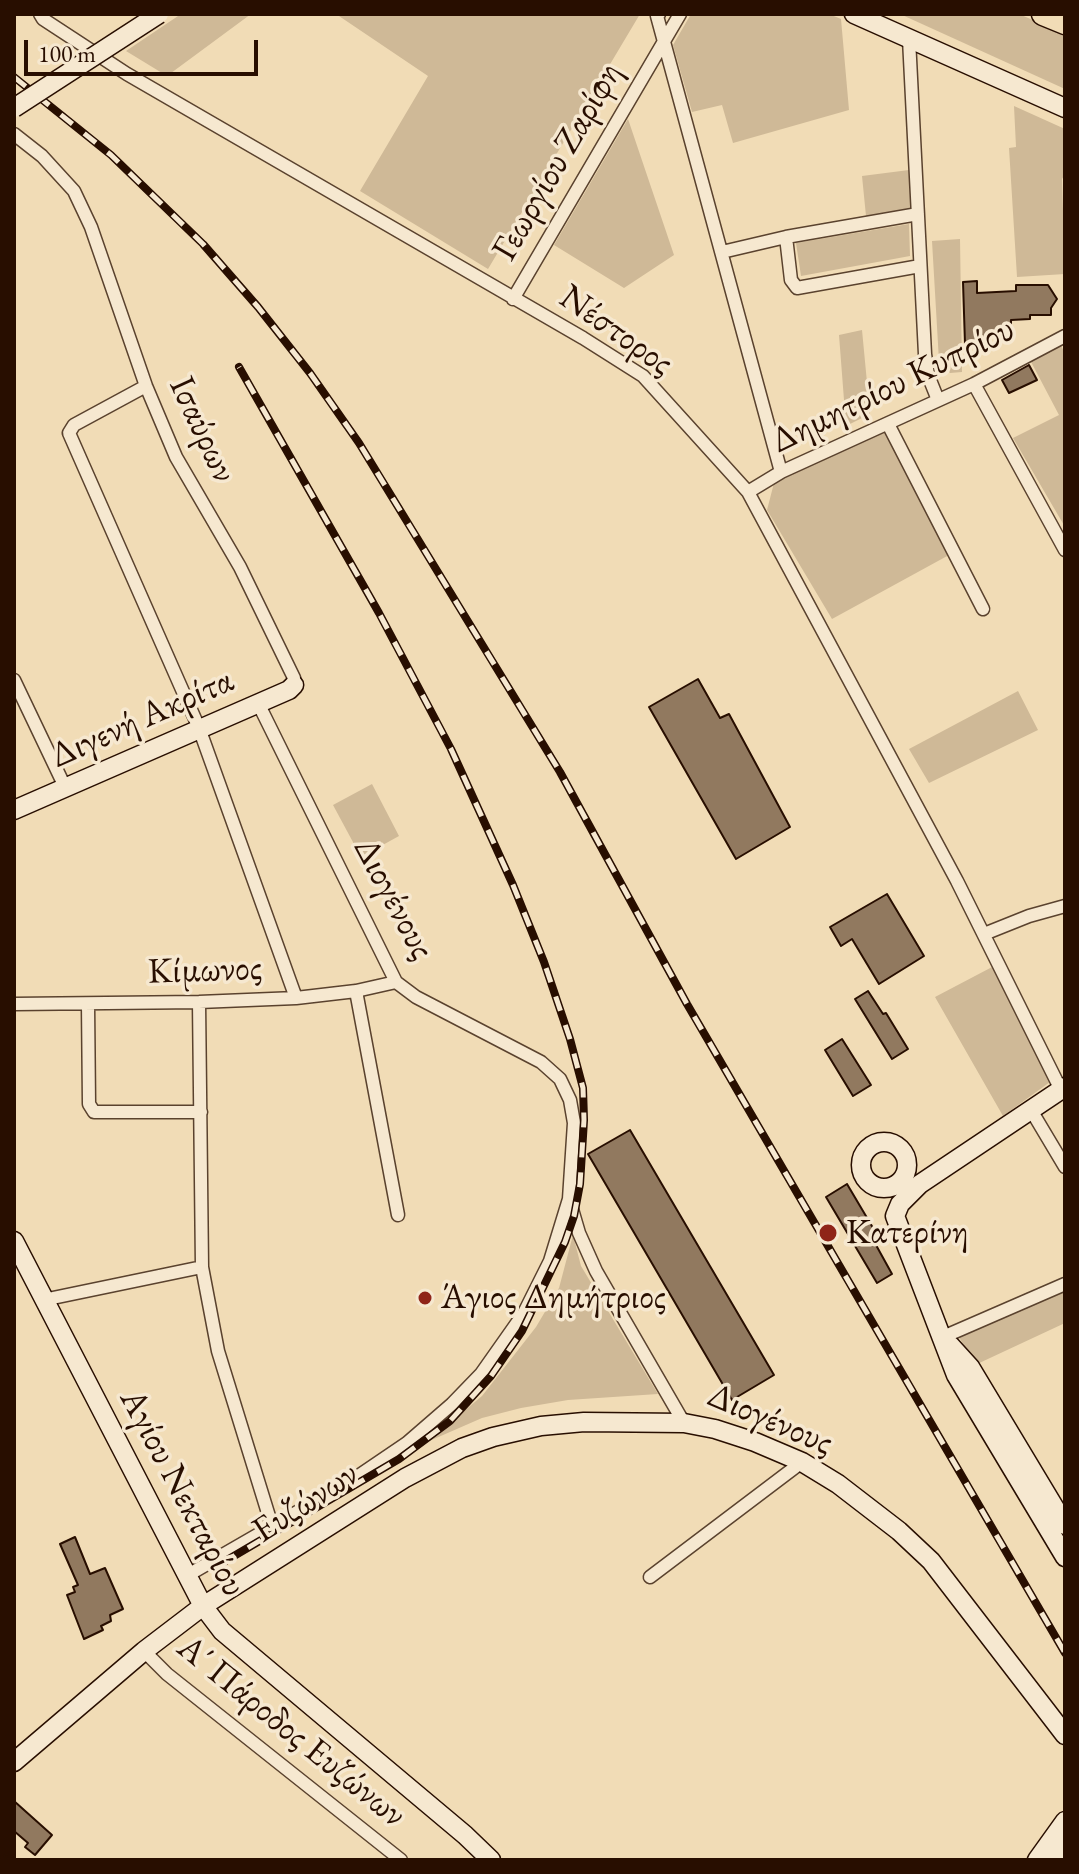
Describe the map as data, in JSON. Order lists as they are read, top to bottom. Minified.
{"streets":{"street":["Γεωργίου Ζαρίφη","Νέστορος","Δημητρίου Κυπρίου","Ισαύρων","Διγενή Ακρίτα","Διογένους","Κίμωνος","Αγίου Νεκταρίου","Ευζώνων","Α΄ Πάροδος Ευζώνων"]},"crossings":[["Γεωργίου Ζαρίφη","Νέστορος"],["Νέστορος","Δημητρίου Κυπρίου"],["Ισαύρων","Διγενή Ακρίτα"],["Διγενή Ακρίτα","Διογένους"],["Διογένους","Κίμωνος"],["Διογένους","Ευζώνων"],["Αγίου Νεκταρίου","Ευζώνων"],["Ευζώνων","Α΄ Πάροδος Ευζώνων"]],"places":["Κατερίνη","Άγιος Δημήτριος"],"scale_bar":"100 m"}
